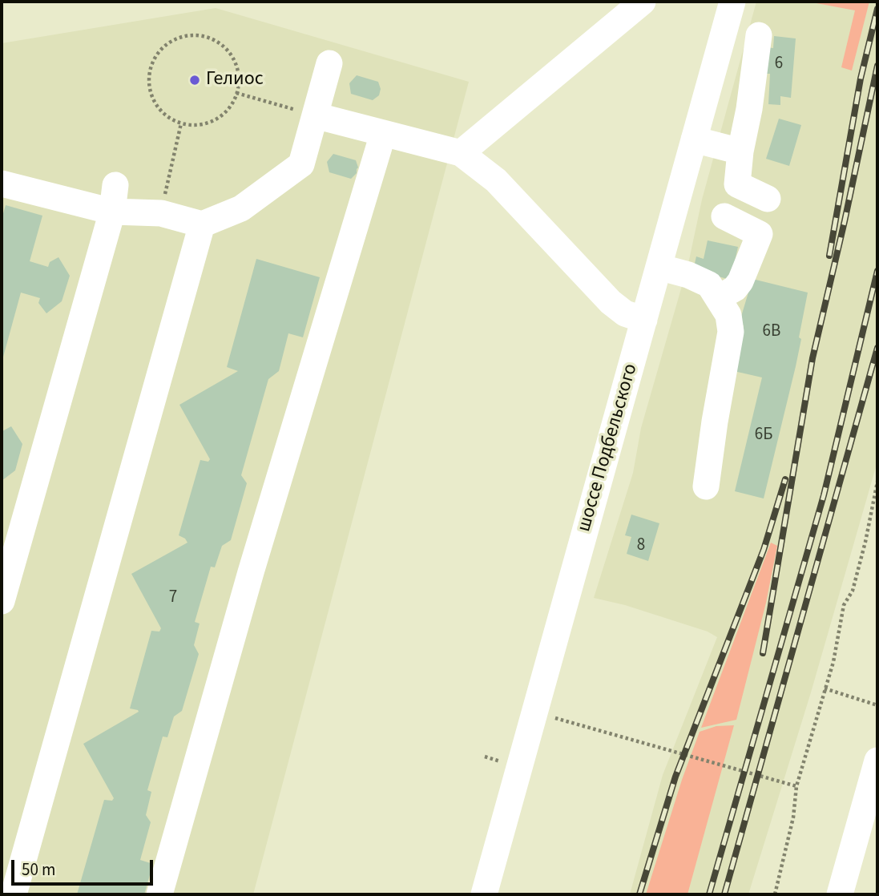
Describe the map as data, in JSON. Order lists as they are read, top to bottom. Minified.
{"streets":{"street":["шоссе Подбельского"]},"places":["Гелиос"],"house_numbers":["6","6В","6Б","8","7"],"scale_bar":"50 m"}
